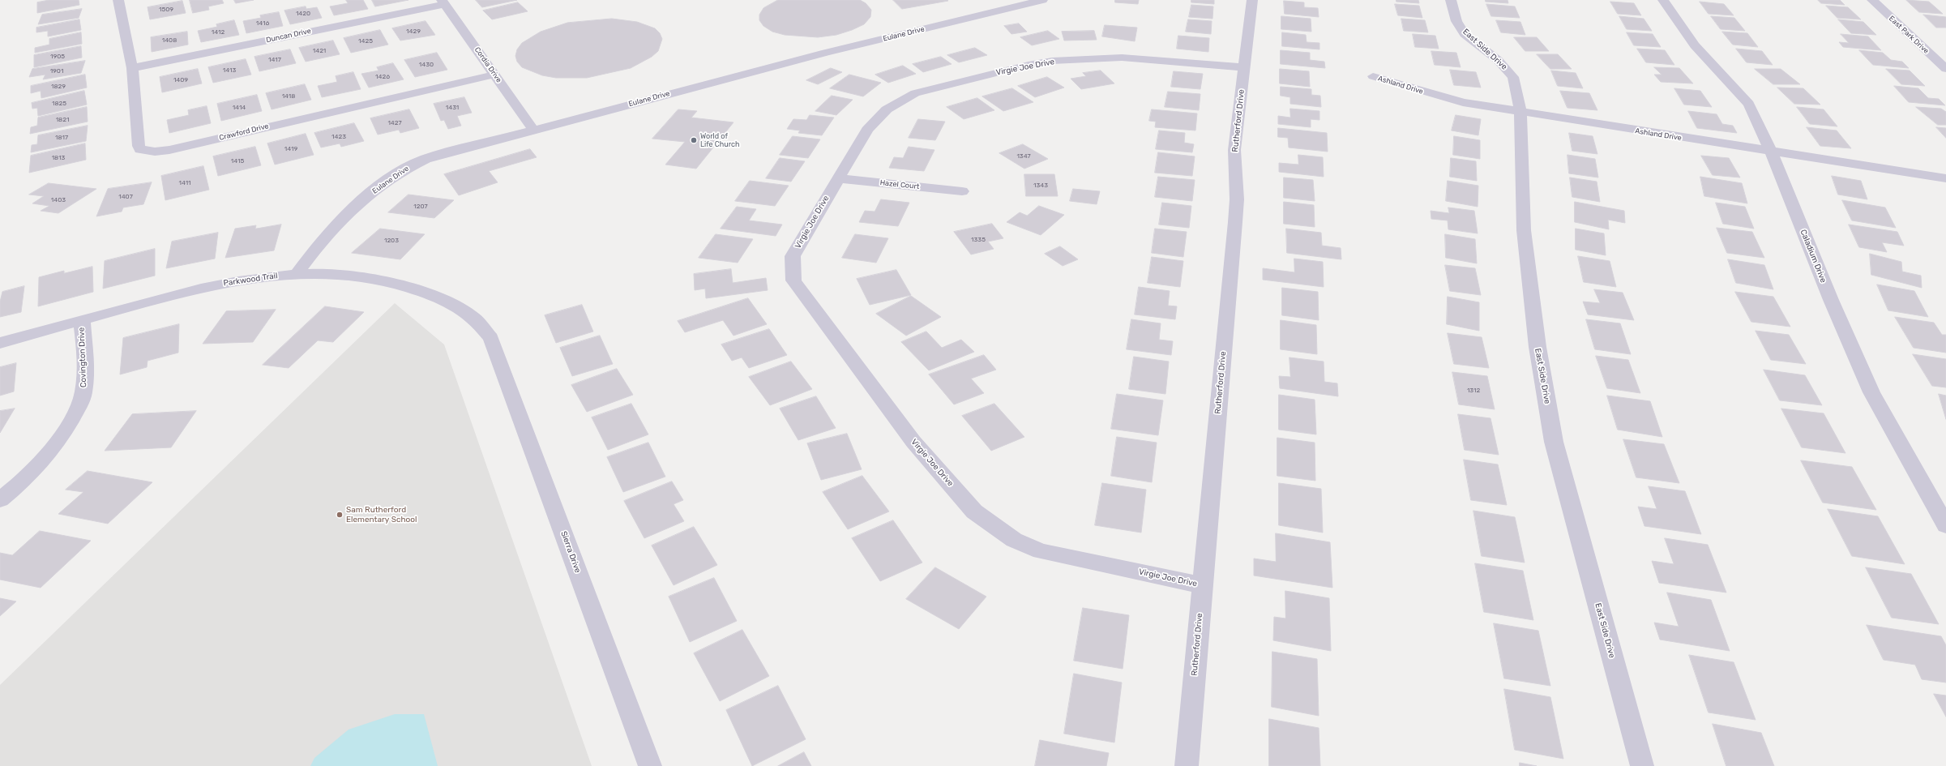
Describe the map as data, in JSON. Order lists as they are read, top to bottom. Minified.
{"streets":{"street":["Eulane Drive","East Park Drive","Duncan Drive","East Side Drive","Cordia Drive","Virgie Joe Drive","Ashland Drive","Rutherford Drive","Crawford Drive","Hazel Court","Caladium Drive","Parkwood Trail","Covington Drive","Sierra Drive"]},"crossings":[["Eulane Drive","Cordia Drive"],["Eulane Drive","Parkwood Trail"],["Duncan Drive","Cordia Drive"],["Duncan Drive","Crawford Drive"],["East Side Drive","Ashland Drive"],["Cordia Drive","Crawford Drive"],["Virgie Joe Drive","Rutherford Drive"],["Virgie Joe Drive","Hazel Court"],["Ashland Drive","Caladium Drive"],["Parkwood Trail","Covington Drive"],["Parkwood Trail","Sierra Drive"]],"places":["World of Life Church","Sam Rutherford Elementary School"],"house_numbers":["1509","1420","1416","1429","1412","1408","1425","1421","1905","1417","1430","1413","1901","1426","1409","1829","1418","1825","1414","1431","1821","1427","1423","1817","1419","1347","1813","1415","1411","1343","1407","1403","1207","1335","1203","1312"]}
